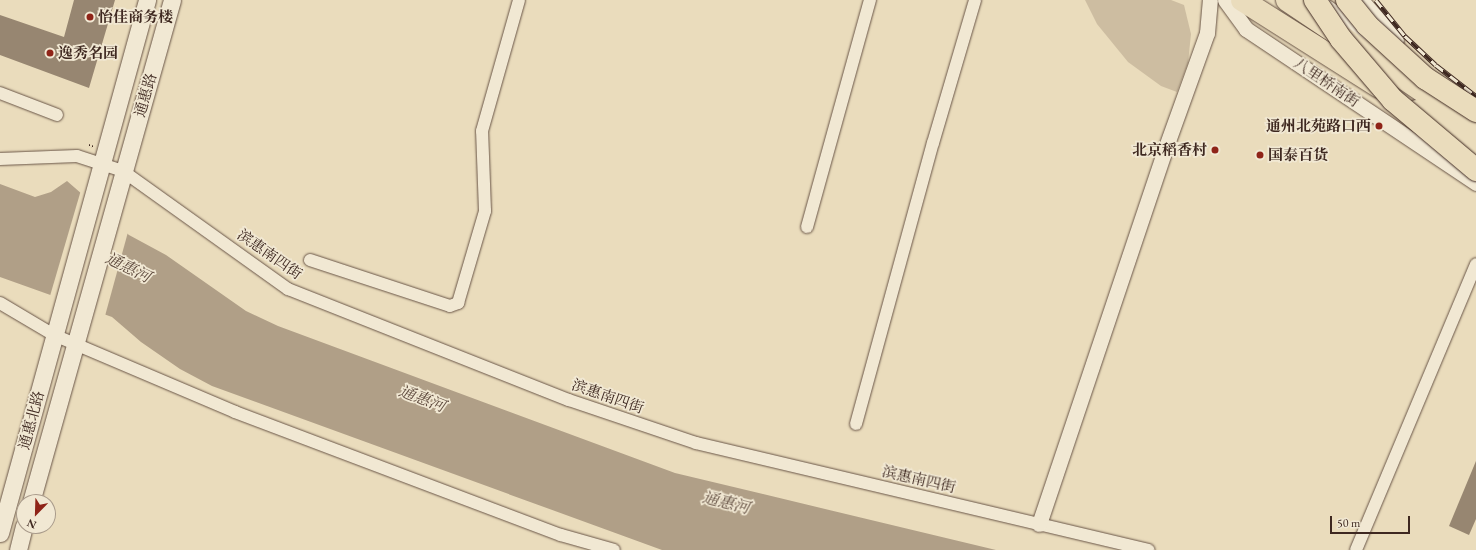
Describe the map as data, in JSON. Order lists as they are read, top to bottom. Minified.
{"streets":{"main road":["通惠路","通惠北路"],"street":["八里桥南街","滨惠南四街"]},"crossings":[["通惠路","滨惠南四街"],["通惠路","通惠北路"]],"water":["通惠河"],"places":["怡佳商务楼","逸秀名园","通州北苑路口西","北京稻香村","国泰百货"],"scale_bar":"50 m","north":"bottom left"}
